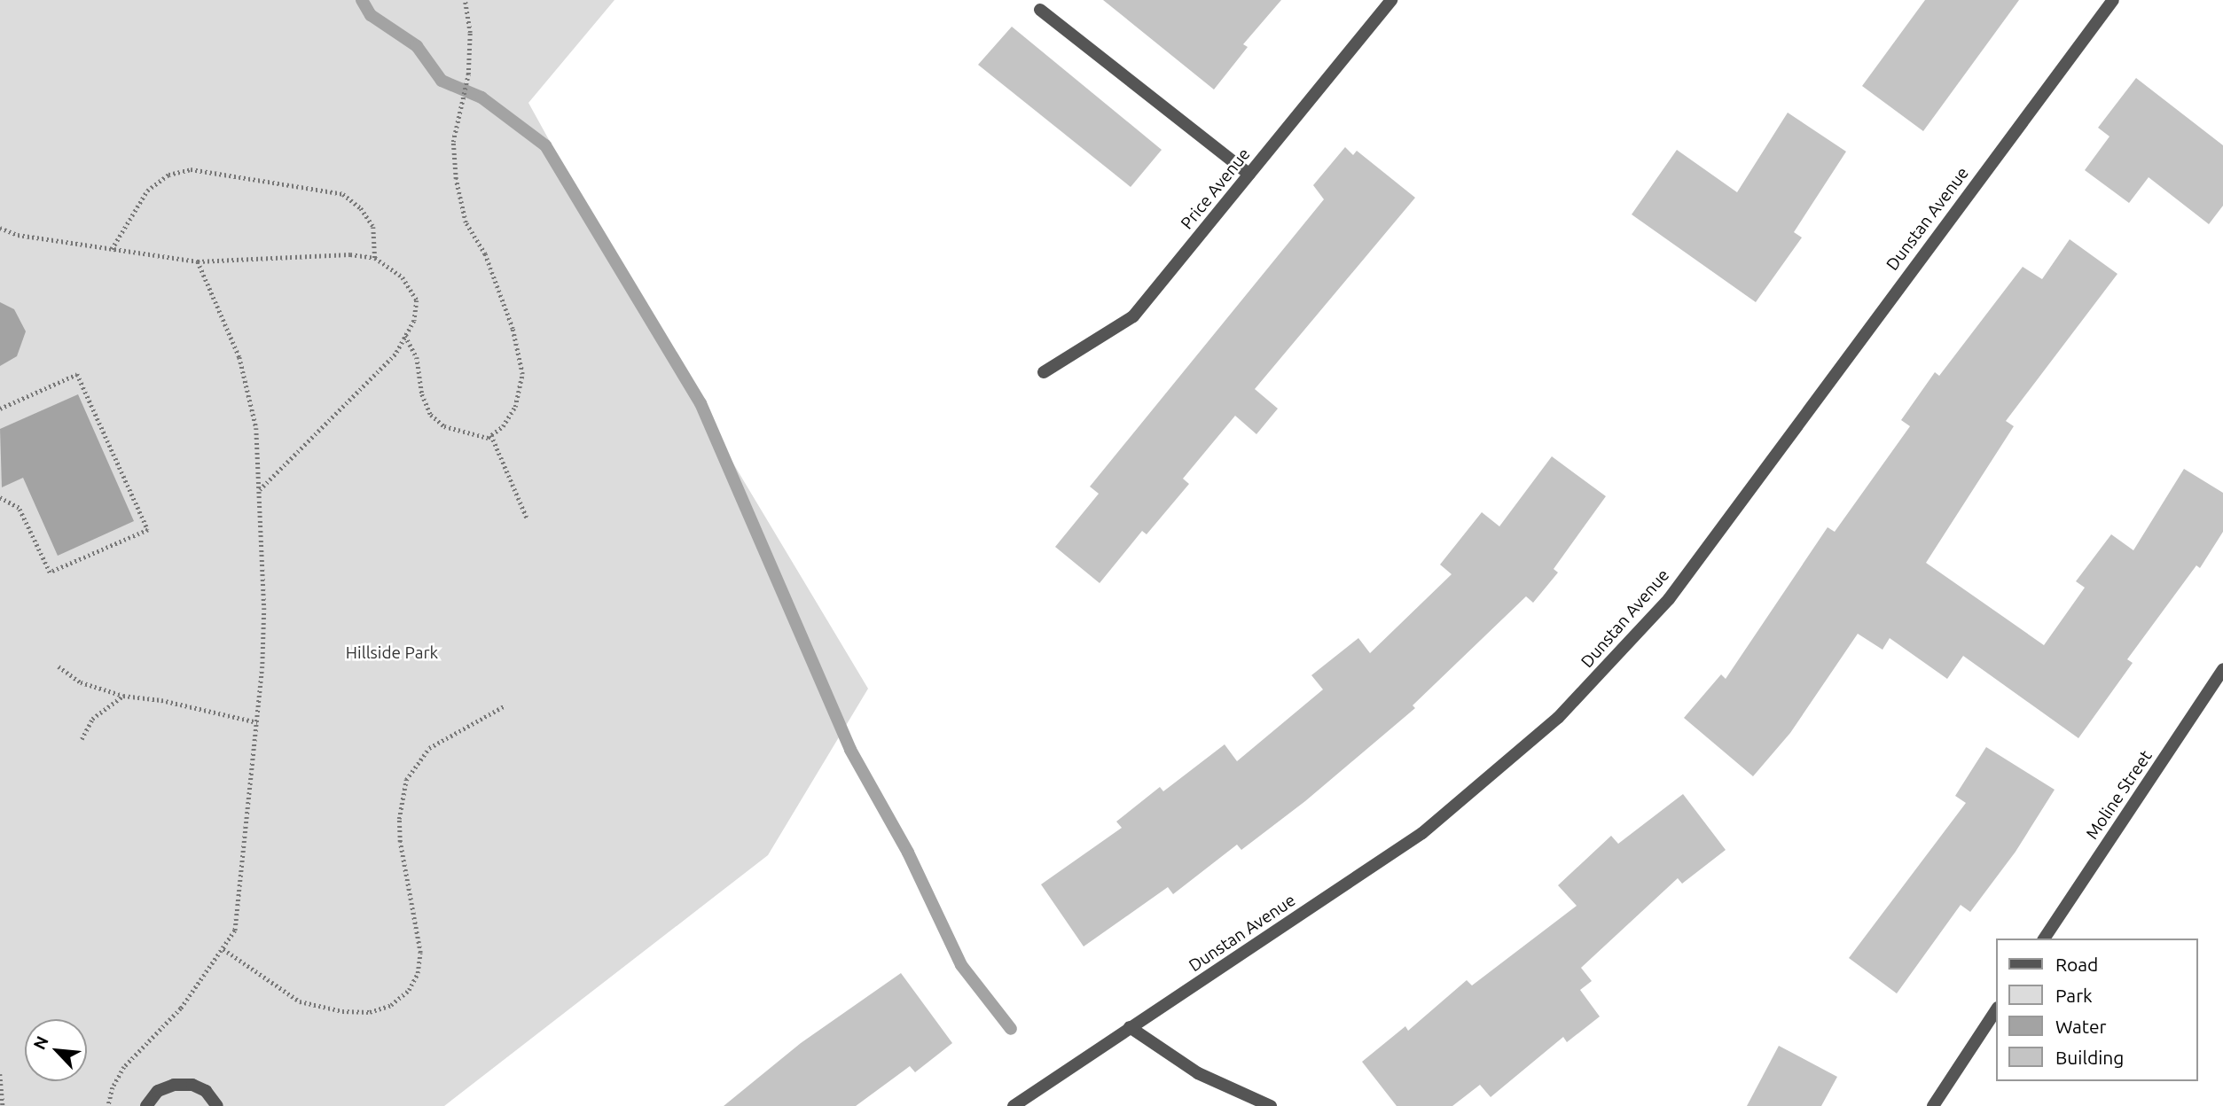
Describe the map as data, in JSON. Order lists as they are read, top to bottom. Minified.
{"streets":{"street":["Price Avenue","Dunstan Avenue","Moline Street"]},"parks":["Hillside Park"],"legend":["Road","Park","Water","Building"],"north":"top left"}
